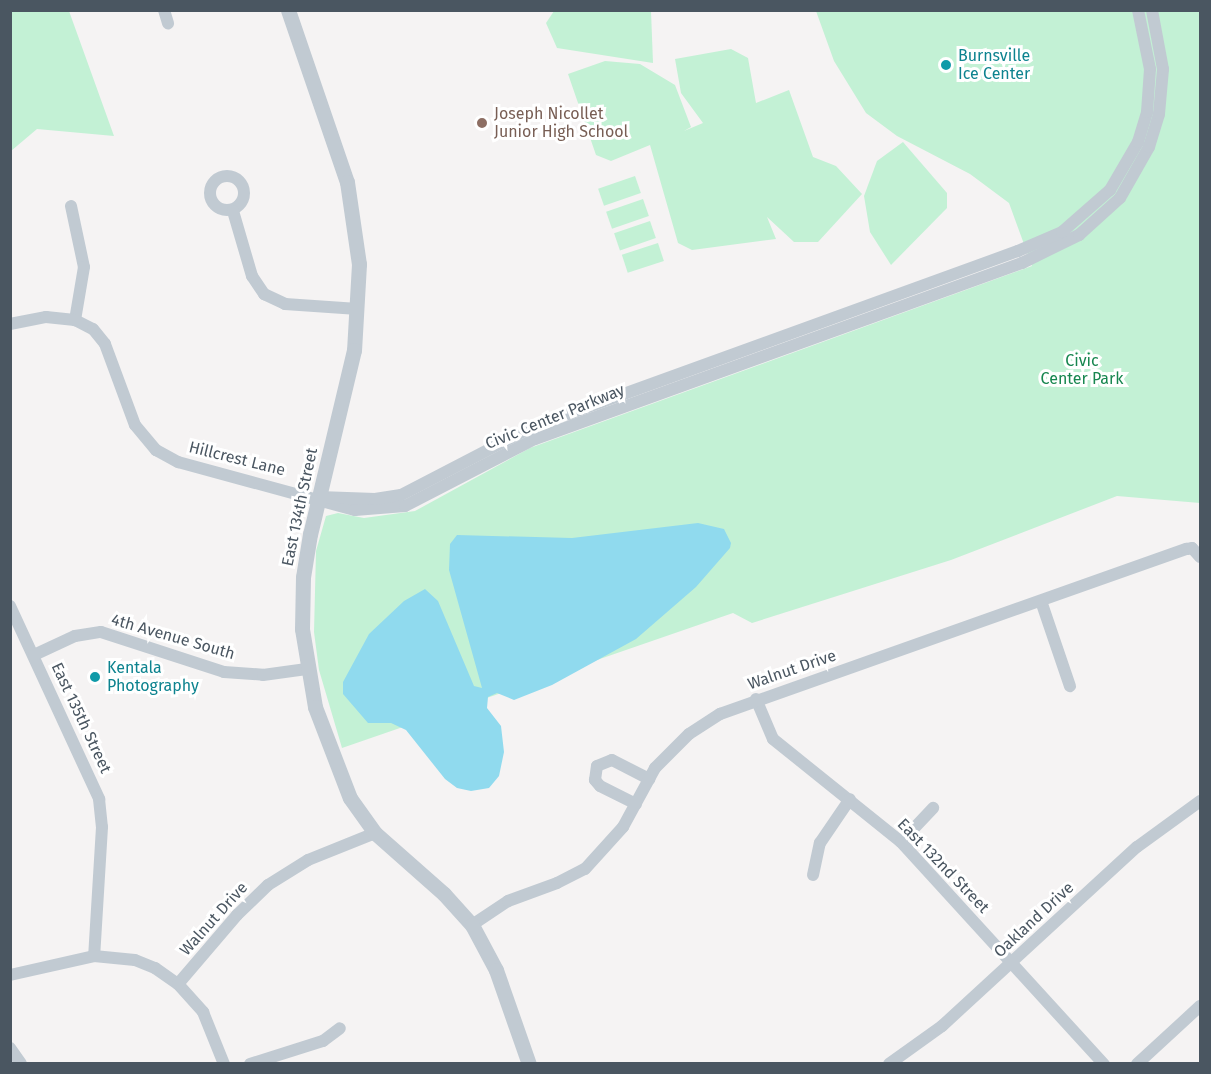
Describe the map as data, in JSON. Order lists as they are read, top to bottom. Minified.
{"streets":{"street":["Civic Center Parkway","Hillcrest Lane","East 134th Street","4th Avenue South","Walnut Drive","East 135th Street","East 132nd Street","Oakland Drive"]},"crossings":[["Civic Center Parkway","Hillcrest Lane"],["Civic Center Parkway","East 134th Street"],["Hillcrest Lane","East 134th Street"],["East 134th Street","4th Avenue South"],["East 134th Street","Walnut Drive"],["4th Avenue South","East 135th Street"],["Walnut Drive","East 132nd Street"],["East 132nd Street","Oakland Drive"]],"parks":["Civic Center Park"],"places":["Burnsville Ice Center","Joseph Nicollet Junior High School","Kentala Photography"]}
